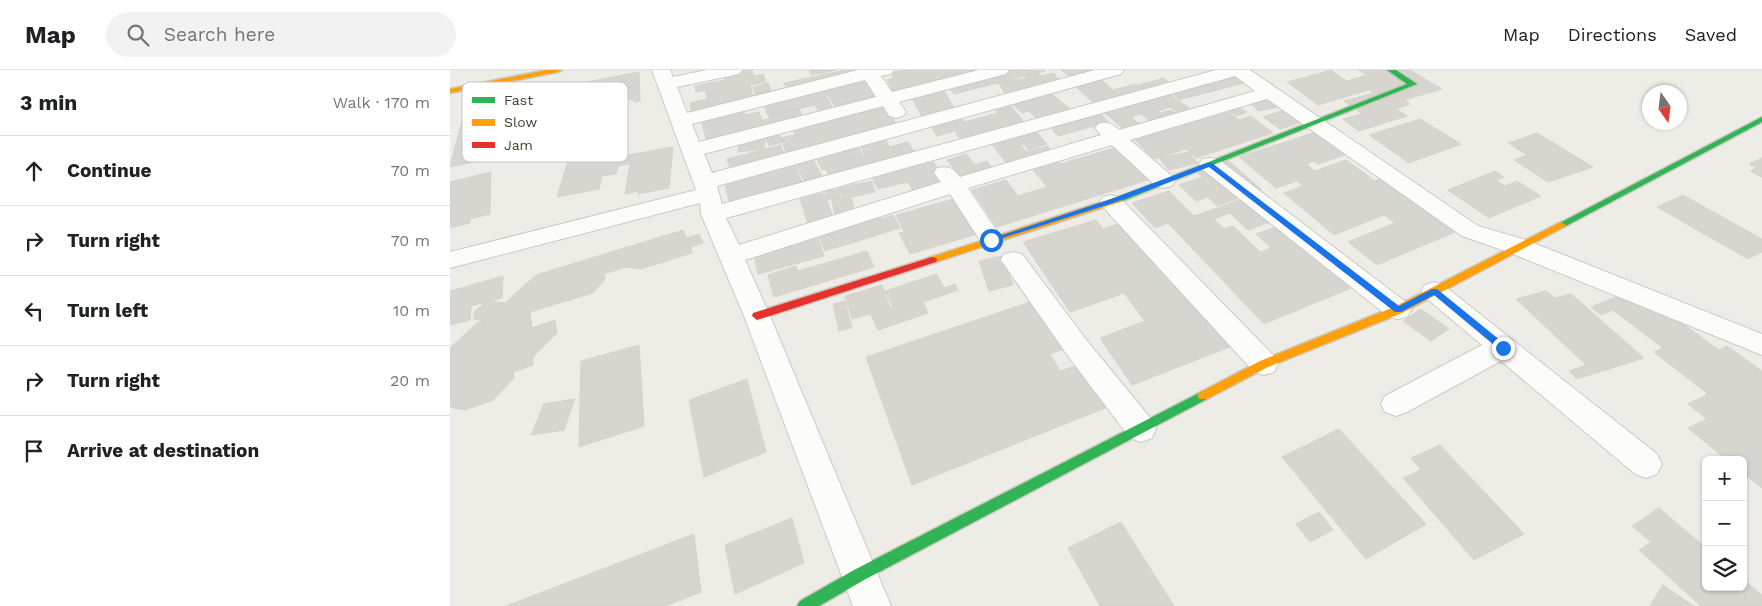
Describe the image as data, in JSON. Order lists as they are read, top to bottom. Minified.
{"legend":["Fast","Slow","Jam"],"north":"bottom","page":{"header":"Map","search":"Search here","nav":["Map","Directions","Saved"],"heading":["3 min","Walk · 170 m"],"list":[["Continue","70 m"],["Turn right","70 m"],["Turn left","10 m"],["Turn right","20 m"],"Arrive at destination"],"map_buttons":["+","−"]}}
